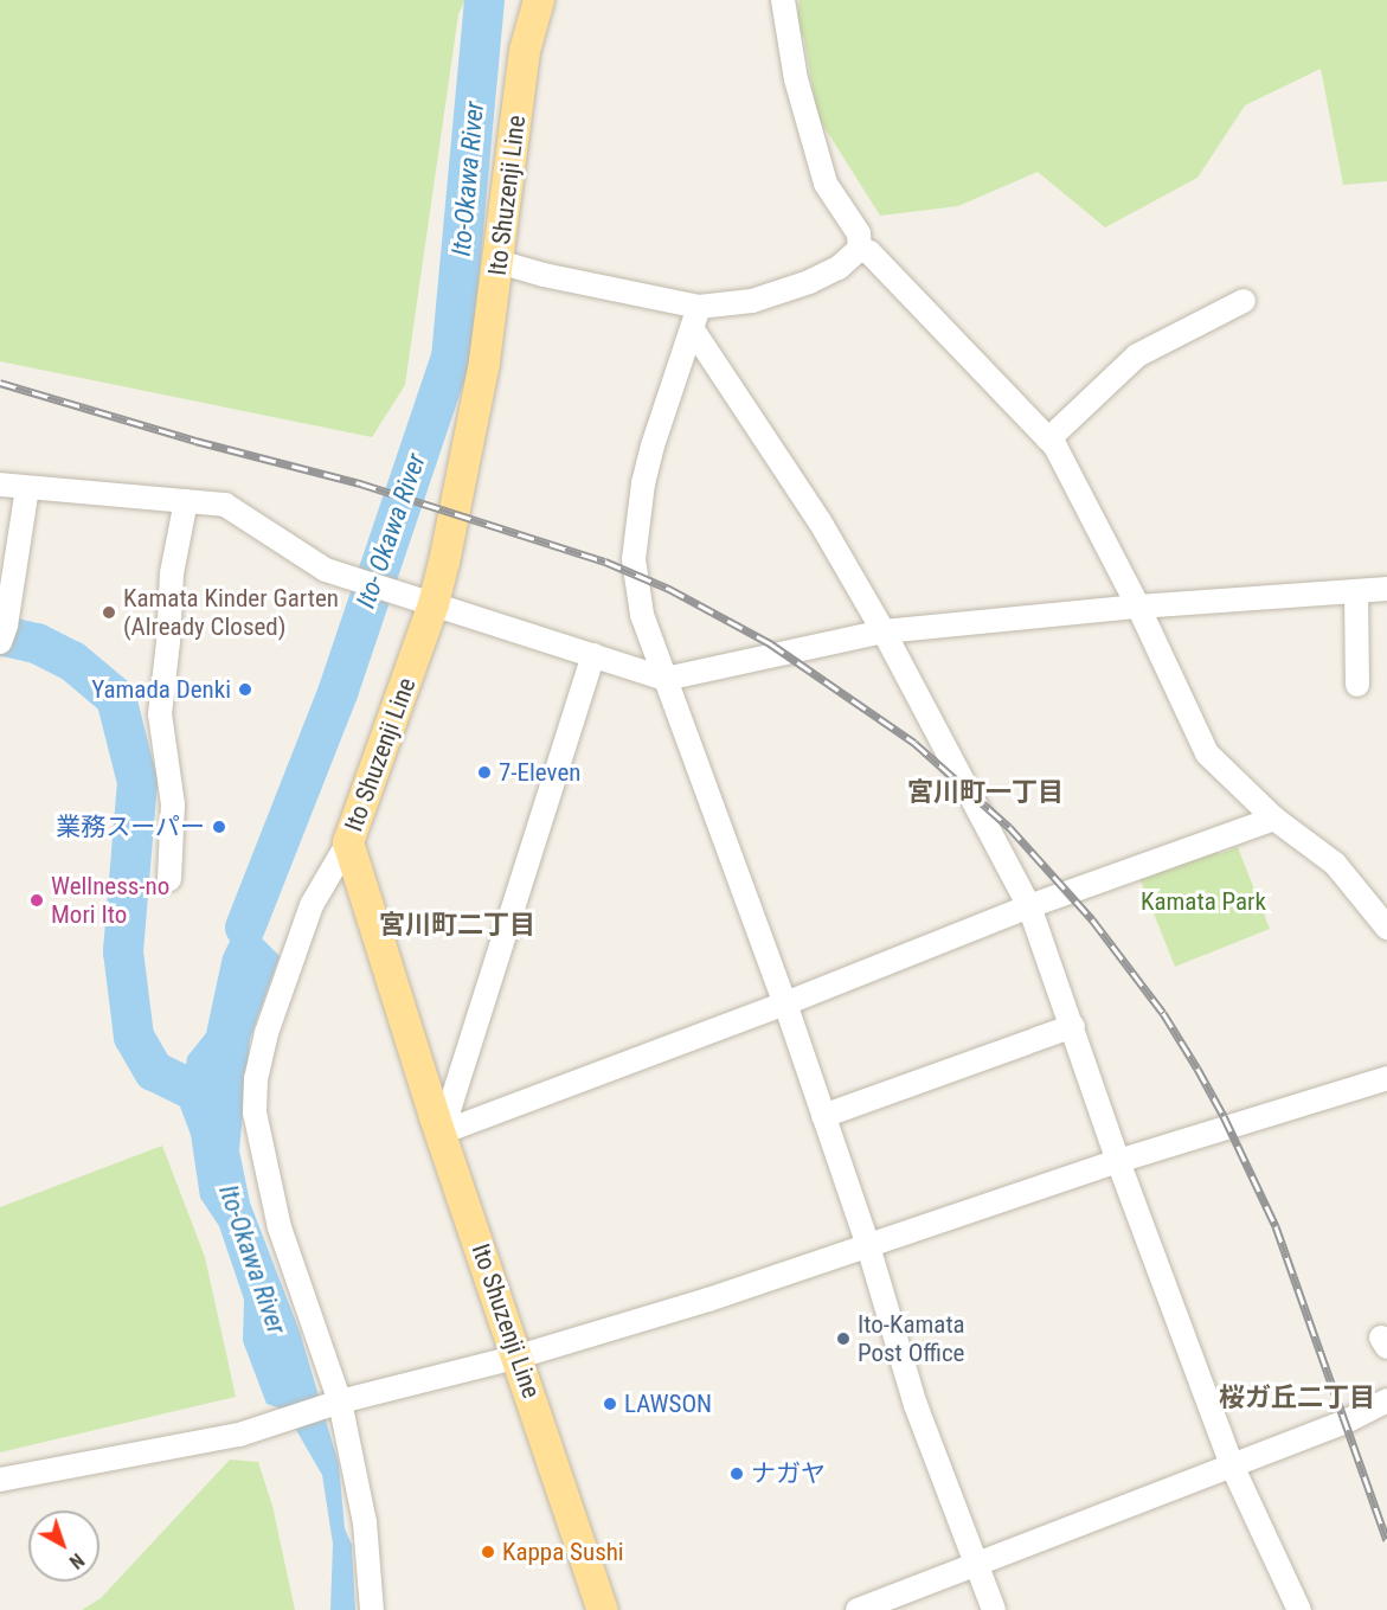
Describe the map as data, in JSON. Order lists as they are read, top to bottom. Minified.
{"streets":{"main road":["Ito Shuzenji Line"]},"districts":["宮川町一丁目","宮川町二丁目","桜ガ丘二丁目"],"water":["Ito-Okawa River","Ito- Okawa River"],"parks":["Kamata Park"],"places":["Kamata Kinder Garten (Already Closed)","Yamada Denki","7-Eleven","業務スーパー","Wellness-no Mori Ito","Ito-Kamata Post Office","LAWSON","ナガヤ","Kappa Sushi"],"north":"bottom right"}
